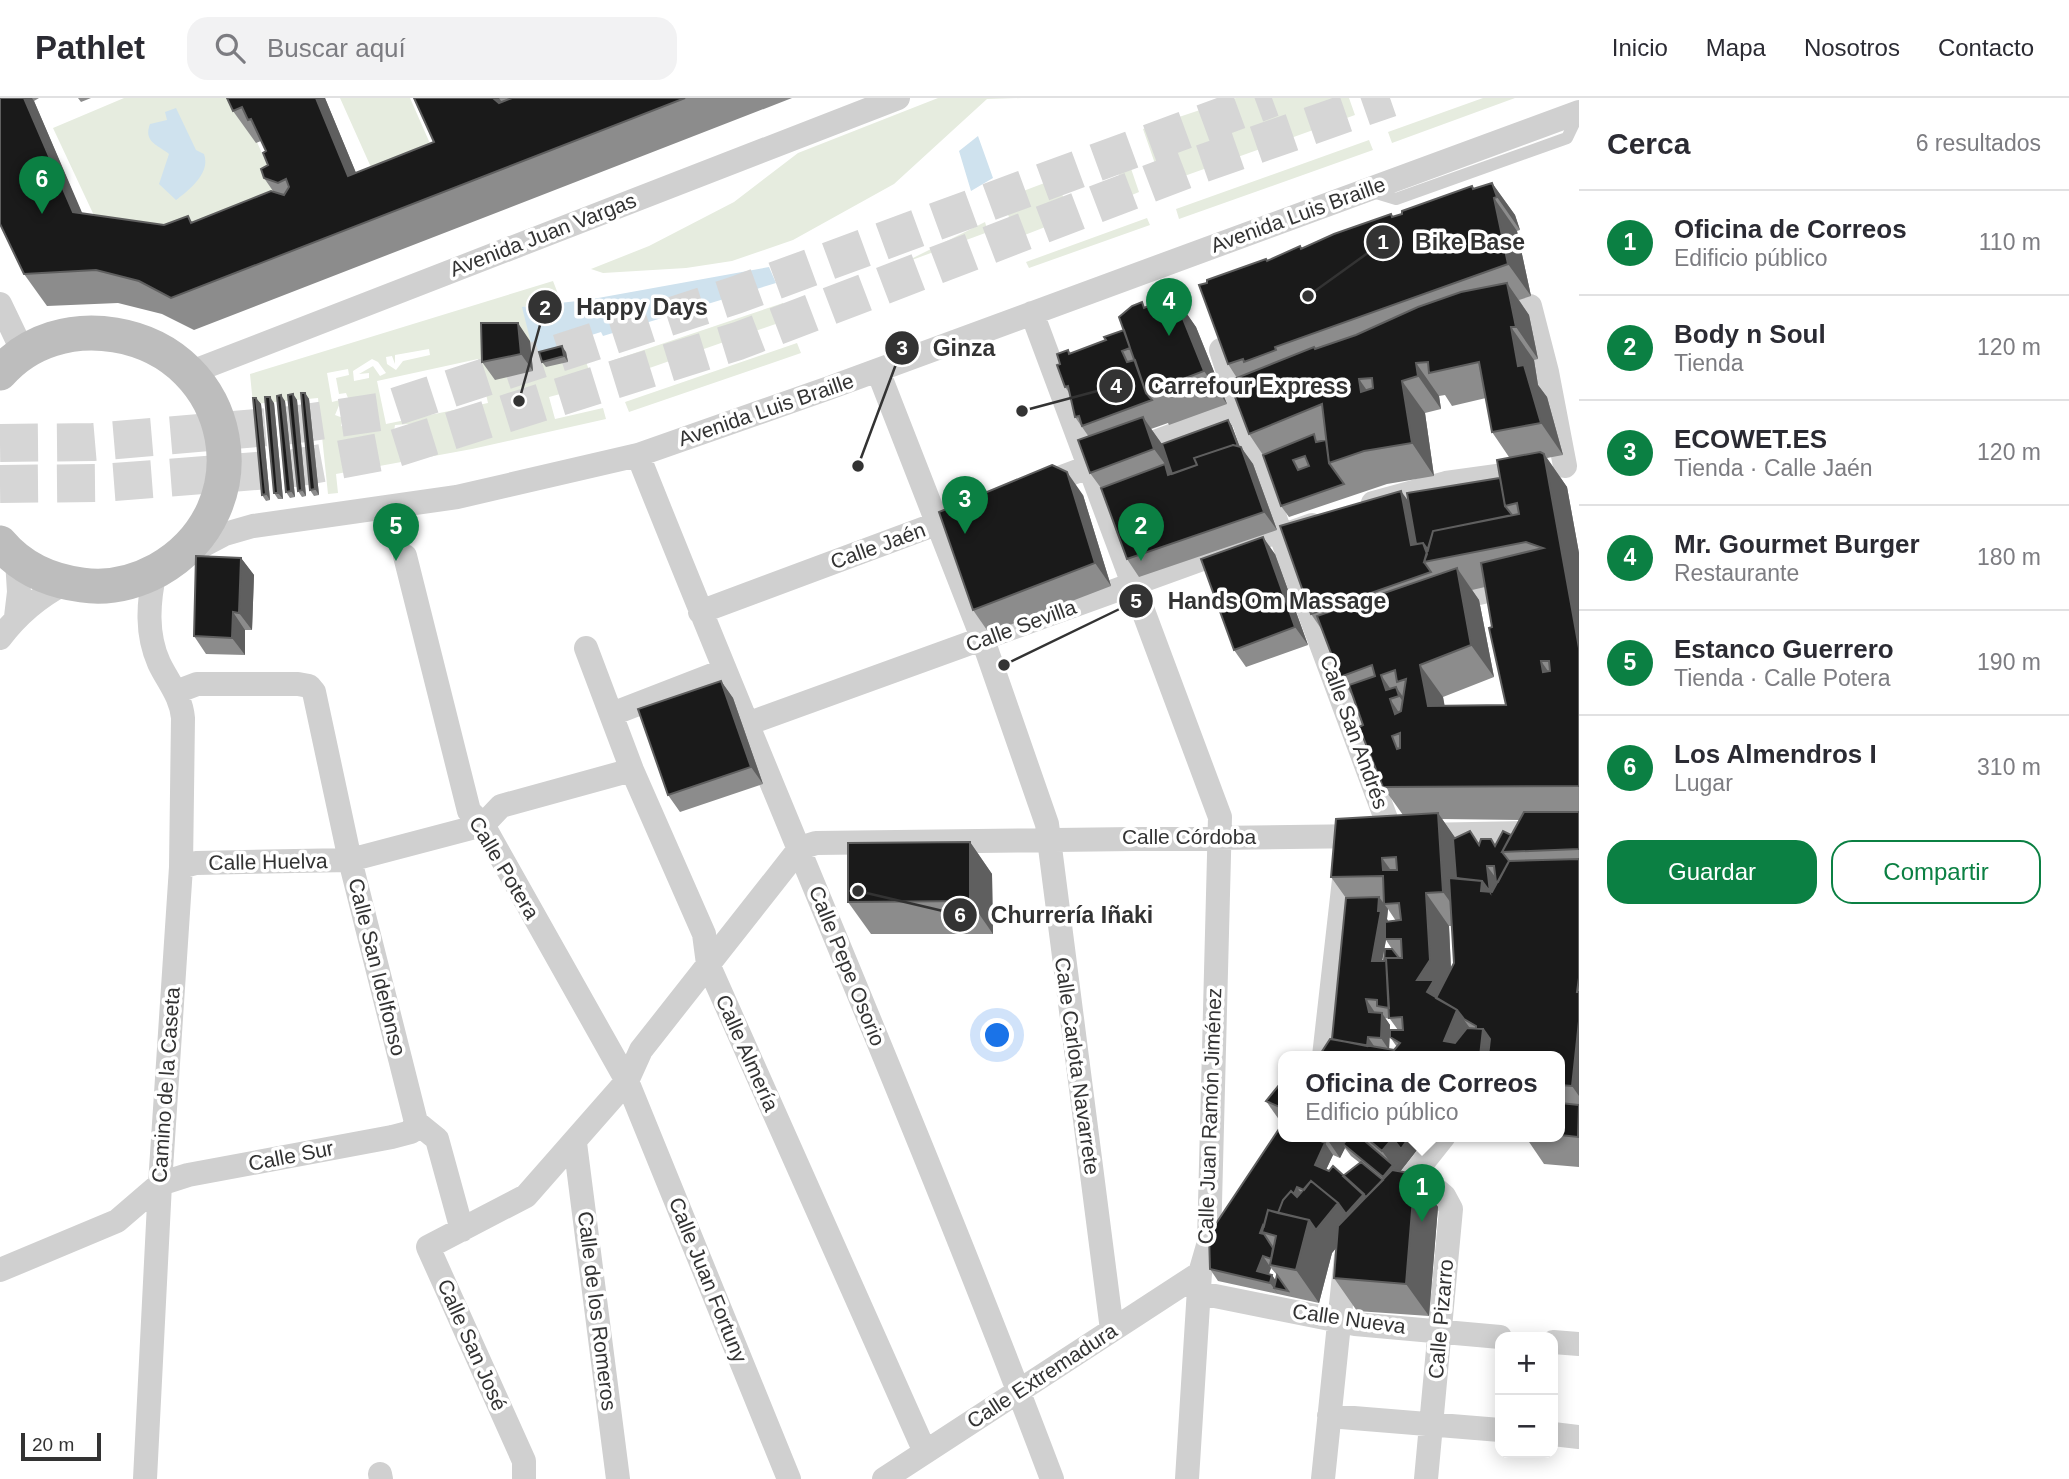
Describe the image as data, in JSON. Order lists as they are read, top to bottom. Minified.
{"streets":{"street":["Avenida Luis Braille","Avenida Juan Vargas","Calle Jaén","Calle Sevilla","Calle San Andrés","Calle Córdoba","Calle Huelva","Calle Potera","Calle Pepe Osorio","Calle San Idelfonso","Calle Almería","Calle Carlota Navarrete","Camino de la Caseta","Calle Juan Ramón Jiménez","Calle Sur","Calle Juan Fortuny","Calle de los Romeros","Calle Nueva","Calle Pizarro","Calle San José","Calle Extremadura"]},"crossings":[["Avenida Luis Braille","Calle Pepe Osorio"],["Avenida Luis Braille","Calle Carlota Navarrete"],["Avenida Luis Braille","Calle Juan Ramón Jiménez"],["Calle Jaén","Calle San Andrés"],["Calle Jaén","Calle Pepe Osorio"],["Calle Jaén","Calle Carlota Navarrete"],["Calle Jaén","Calle Juan Ramón Jiménez"],["Calle Sevilla","Calle San Andrés"],["Calle Sevilla","Calle Pepe Osorio"],["Calle Sevilla","Calle Carlota Navarrete"],["Calle Sevilla","Calle Juan Ramón Jiménez"],["Calle San Andrés","Calle Córdoba"],["Calle Córdoba","Calle Pepe Osorio"],["Calle Córdoba","Calle Carlota Navarrete"],["Calle Córdoba","Calle Juan Ramón Jiménez"],["Calle Huelva","Calle Potera"],["Calle Huelva","Calle San Idelfonso"],["Calle Huelva","Calle Almería"],["Calle Huelva","Camino de la Caseta"],["Calle Potera","Calle Juan Fortuny"],["Calle Pepe Osorio","Calle Extremadura"],["Calle San Idelfonso","Camino de la Caseta"],["Calle San Idelfonso","Calle Sur"],["Calle San Idelfonso","Calle San José"],["Calle Almería","Calle Extremadura"],["Calle Carlota Navarrete","Calle Extremadura"],["Camino de la Caseta","Calle Sur"],["Calle Juan Ramón Jiménez","Calle Nueva"],["Calle Juan Ramón Jiménez","Calle Extremadura"],["Calle Nueva","Calle Pizarro"],["Calle Nueva","Calle Extremadura"]],"places":["Bike Base","Happy Days","Carrefour Express","Ginza","Hands Om Massage","Churrería Iñaki"],"scale_bar":"20 m","page":{"header":"Pathlet","search":"Buscar aquí","nav":["Inicio","Mapa","Nosotros","Contacto"],"heading":["Cerca","6 resultados"],"pins":["6","4","3","2","5","1"],"list":[{"mark":"1","name":"Oficina de Correos","note":"Edificio público","value":"110 m"},{"mark":"2","name":"Body n Soul","note":"Tienda","value":"120 m"},{"mark":"3","name":"ECOWET.ES","note":"Tienda · Calle Jaén","value":"120 m"},{"mark":"4","name":"Mr. Gourmet Burger","note":"Restaurante","value":"180 m"},{"mark":"5","name":"Estanco Guerrero","note":"Tienda · Calle Potera","value":"190 m"},{"mark":"6","name":"Los Almendros I","note":"Lugar","value":"310 m"}],"buttons":["Guardar","Compartir"],"popup":["Oficina de Correos","Edificio público"],"map_buttons":["+","−"],"scale":"20 m"}}
